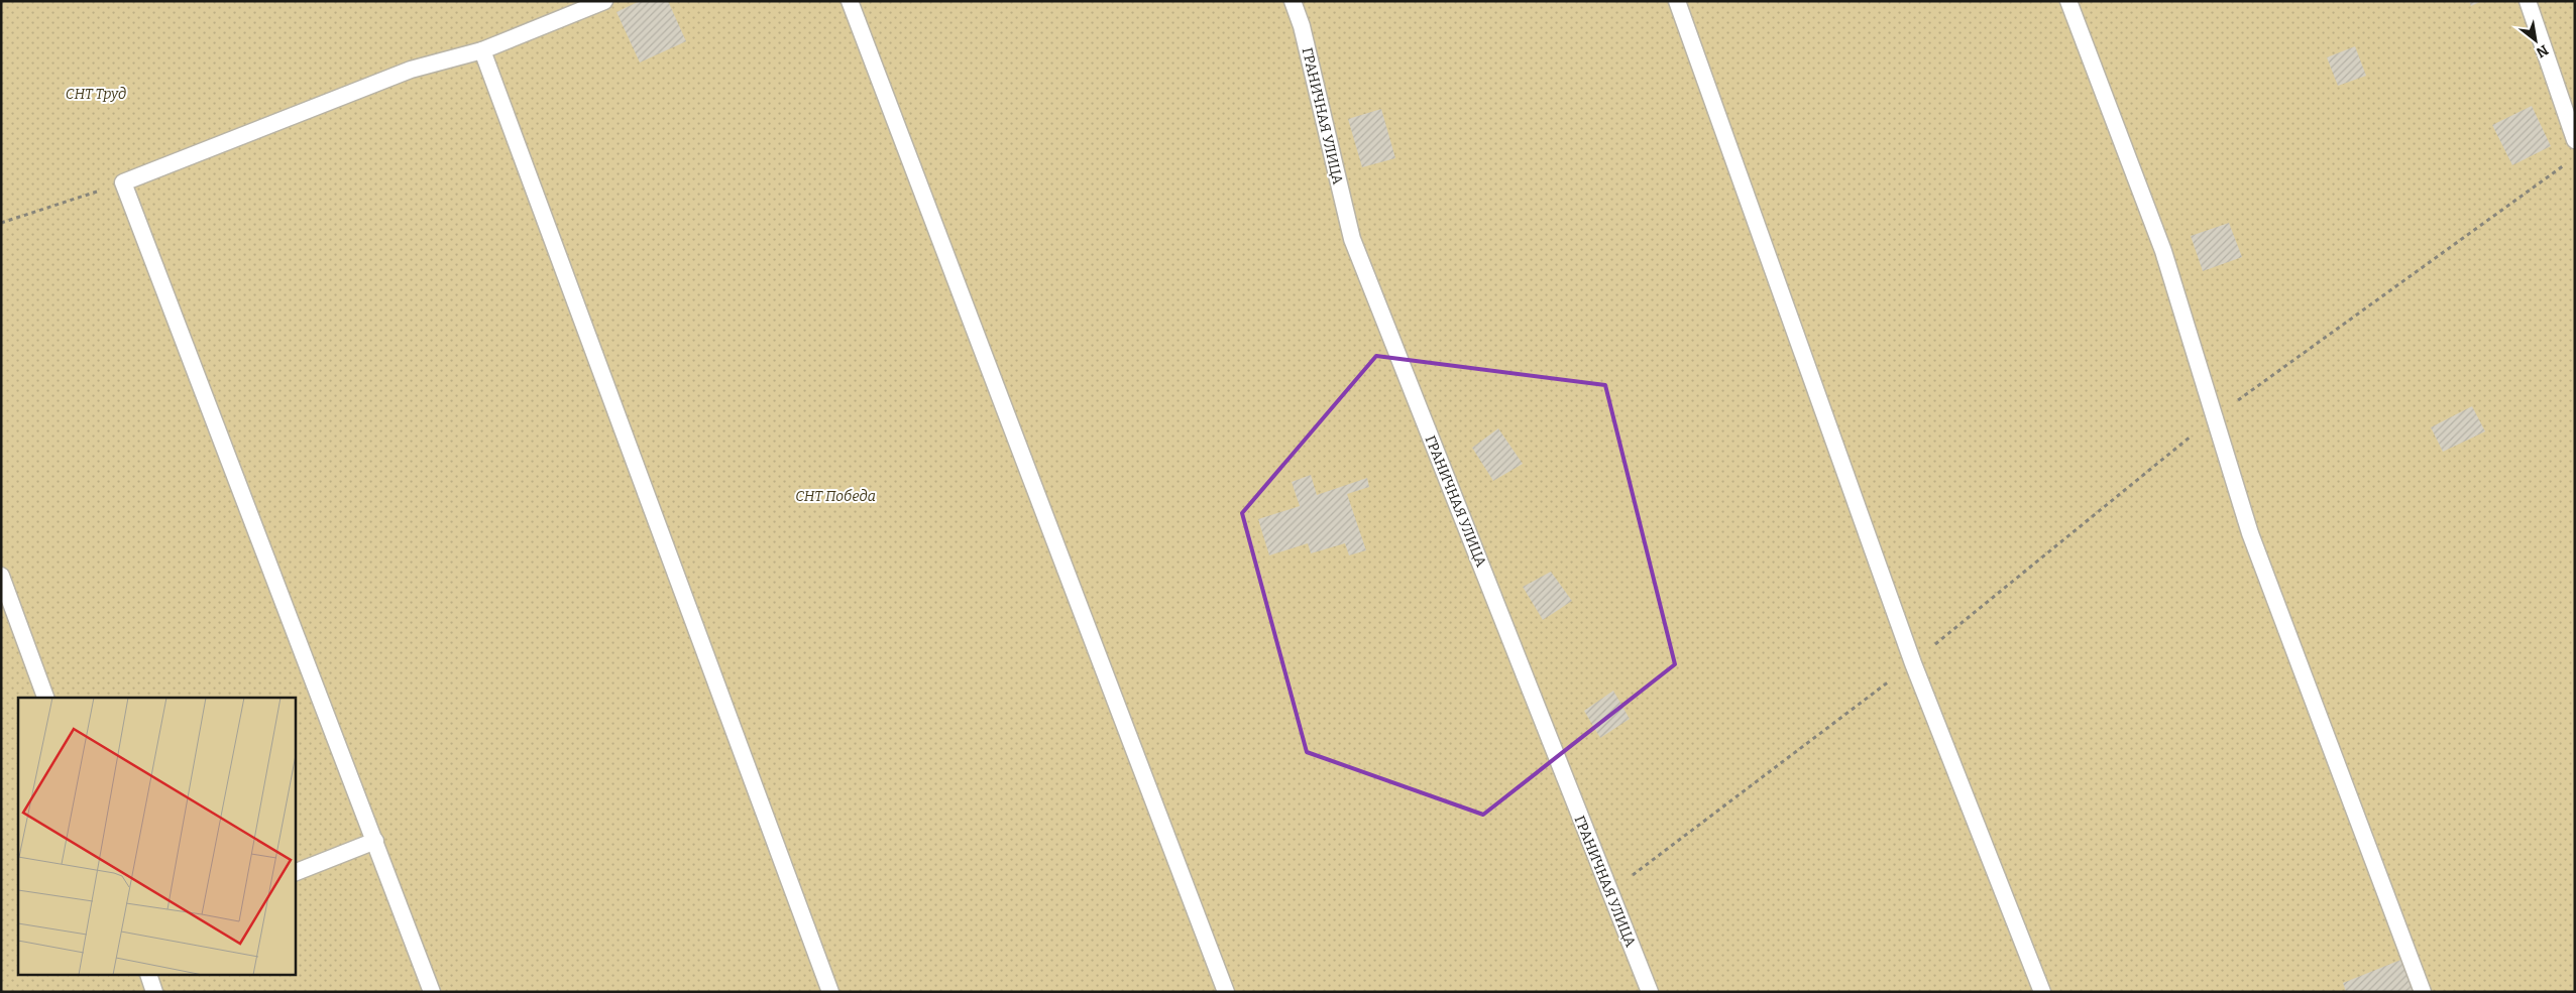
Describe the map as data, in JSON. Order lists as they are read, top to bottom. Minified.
{"streets":{"lane":["ГРАНИЧНАЯ УЛИЦА"]},"parks":["СНТ Труд","СНТ Победа"],"north":"bottom right"}
